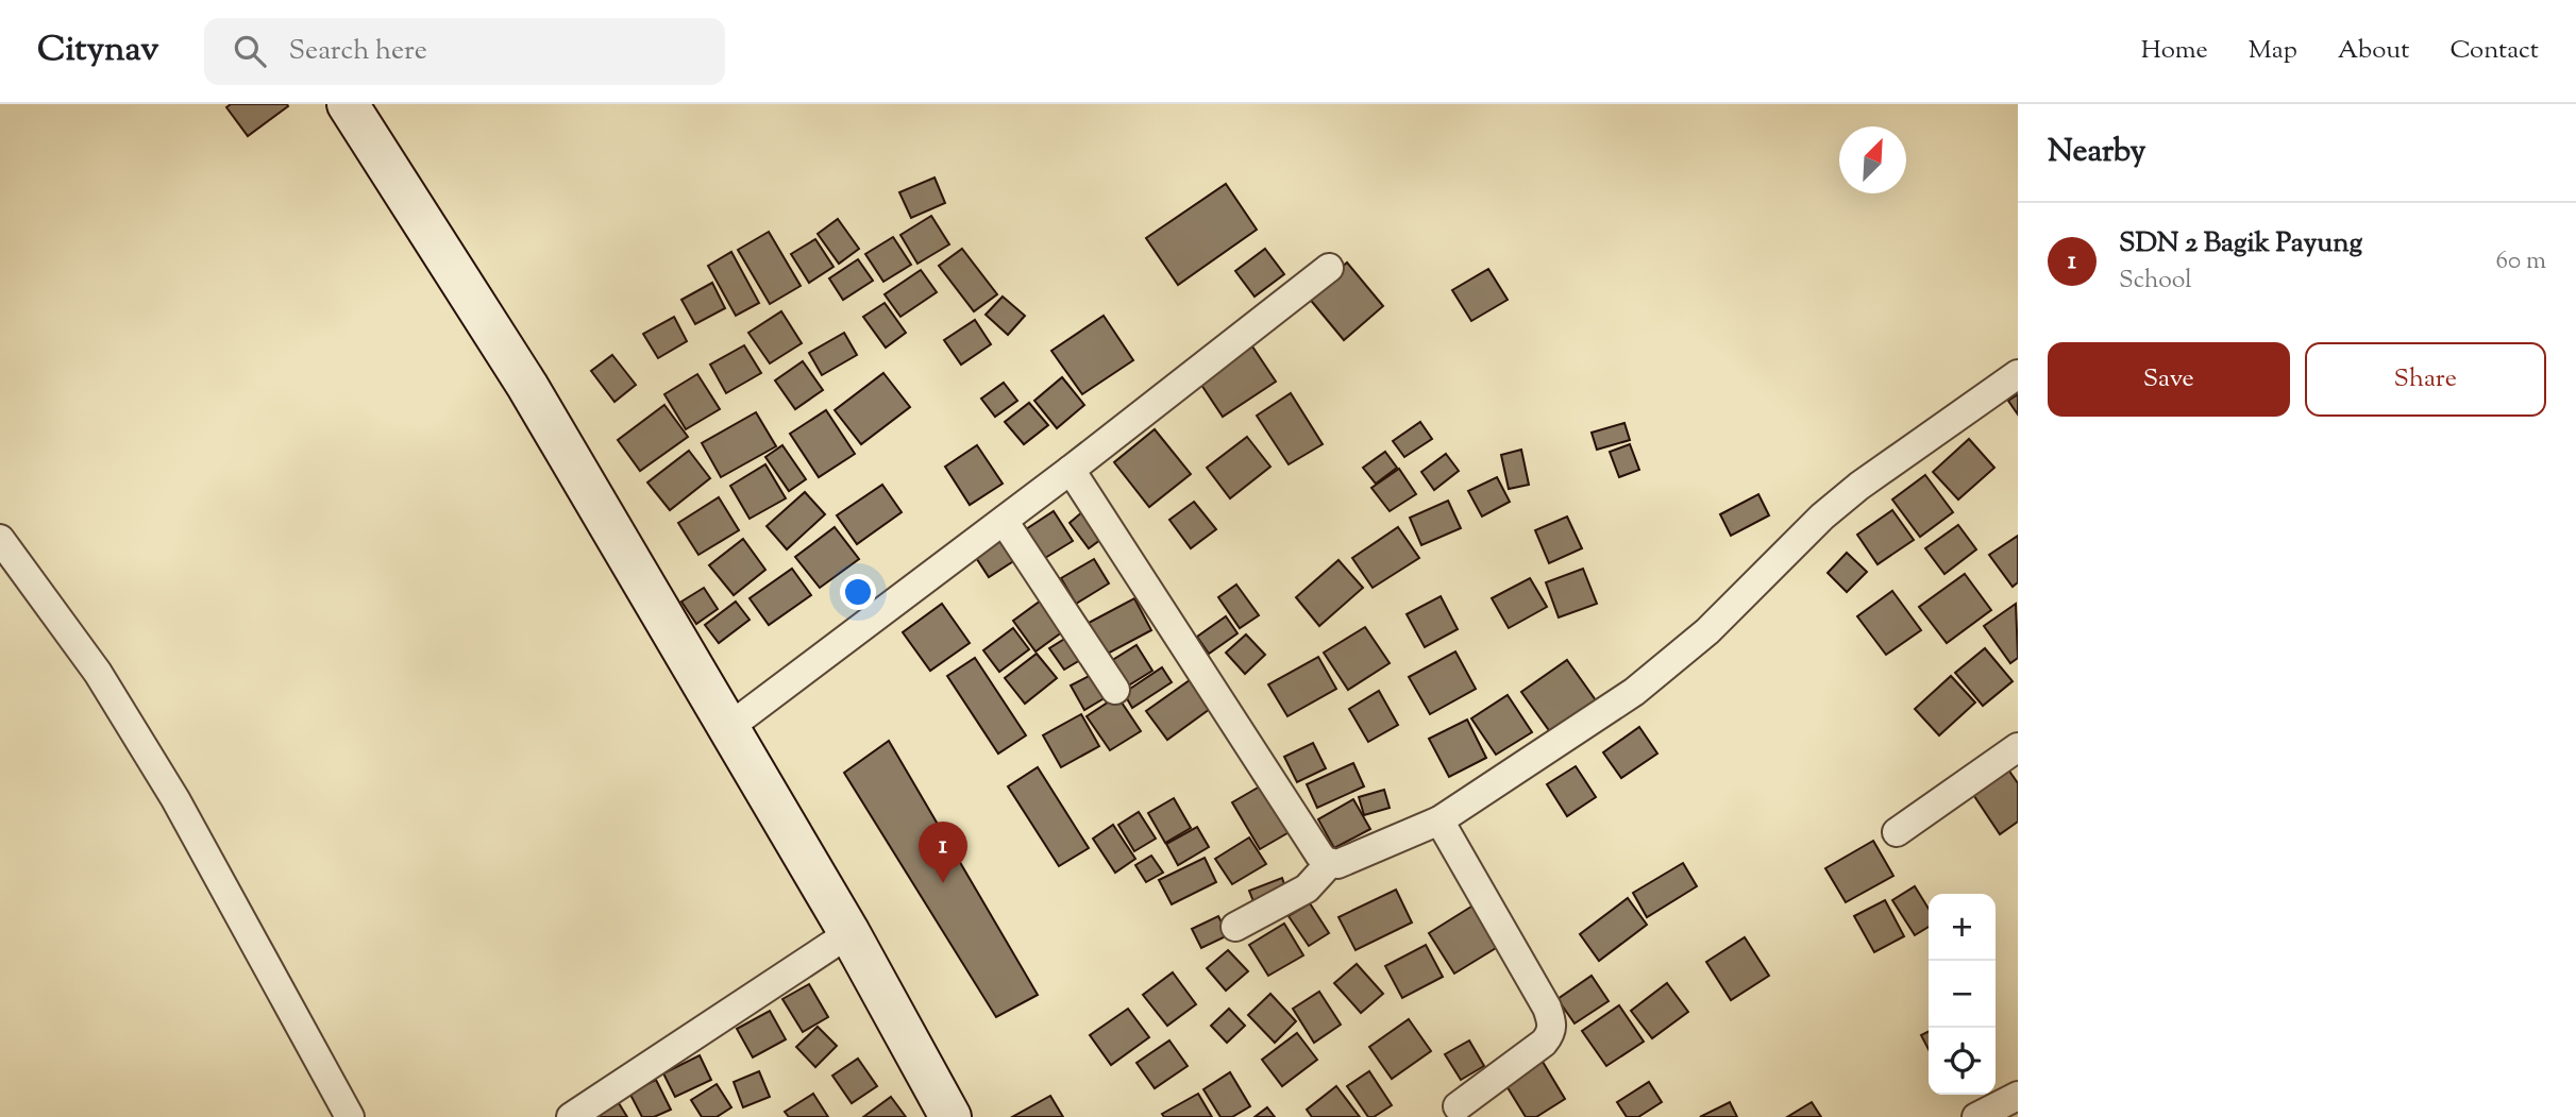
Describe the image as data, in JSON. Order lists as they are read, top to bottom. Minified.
{"north":"top right","page":{"header":"Citynav","search":"Search here","nav":["Home","Map","About","Contact"],"heading":"Nearby","list":[{"mark":"1","name":"SDN 2 Bagik Payung","note":"School","value":"60 m"}],"buttons":["Save","Share"],"pins":"1","map_buttons":["+","−"]}}
